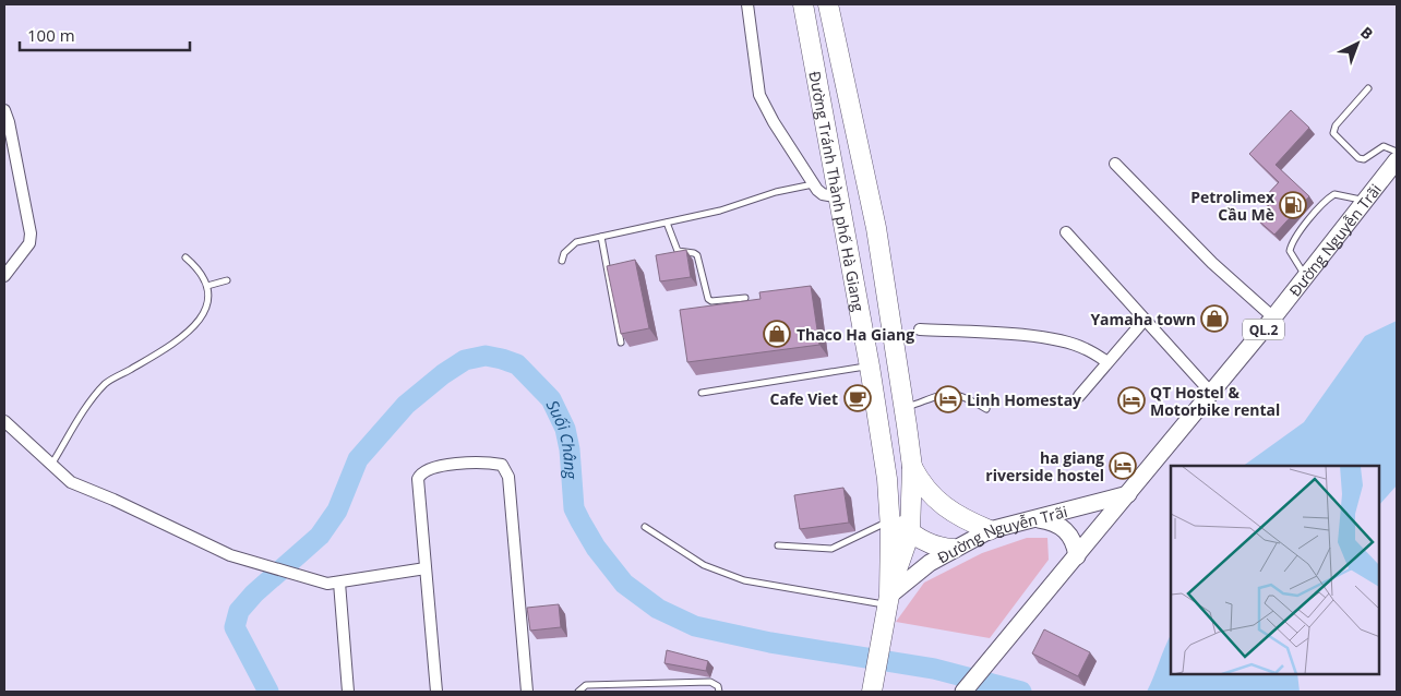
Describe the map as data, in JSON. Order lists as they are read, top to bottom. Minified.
{"streets":{"highway":["Đường Tránh Thành phố Hà Giang"],"main road":["Đường Nguyễn Trãi","QL.2"]},"crossings":[["Đường Tránh Thành phố Hà Giang","Đường Nguyễn Trãi"]],"water":["Suối Châng"],"places":{"fuel station":["Petrolimex Cầu Mè"],"shop":["Yamaha town","Thaco Ha Giang"],"cafe":["Cafe Viet"],"hotel":["Linh Homestay","QT Hostel & Motorbike rental","ha giang riverside hostel"]},"scale_bar":"100 m","north":"top right"}
